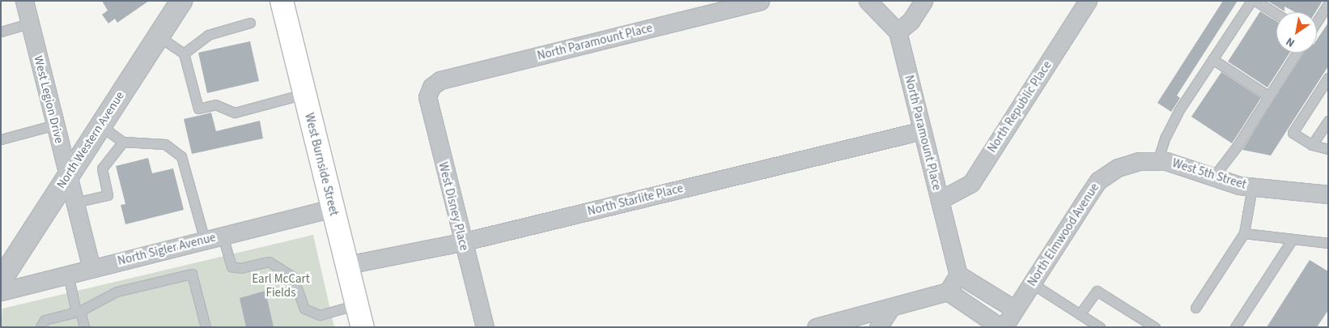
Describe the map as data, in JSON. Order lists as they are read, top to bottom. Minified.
{"streets":{"main road":["West Burnside Street"],"street":["North Paramount Place","West Legion Drive","North Republic Place","North Western Avenue","West 5th Street","North Starlite Place","West Disney Place","North Elmwood Avenue","North Sigler Avenue"]},"crossings":[["North Paramount Place","North Republic Place"],["North Paramount Place","North Starlite Place"],["North Paramount Place","West Disney Place"],["West Legion Drive","North Western Avenue"],["West Legion Drive","North Sigler Avenue"],["West Burnside Street","North Starlite Place"],["West Burnside Street","North Sigler Avenue"],["West 5th Street","North Elmwood Avenue"],["North Starlite Place","West Disney Place"]],"parks":["Earl McCart Fields"],"north":"bottom left"}
